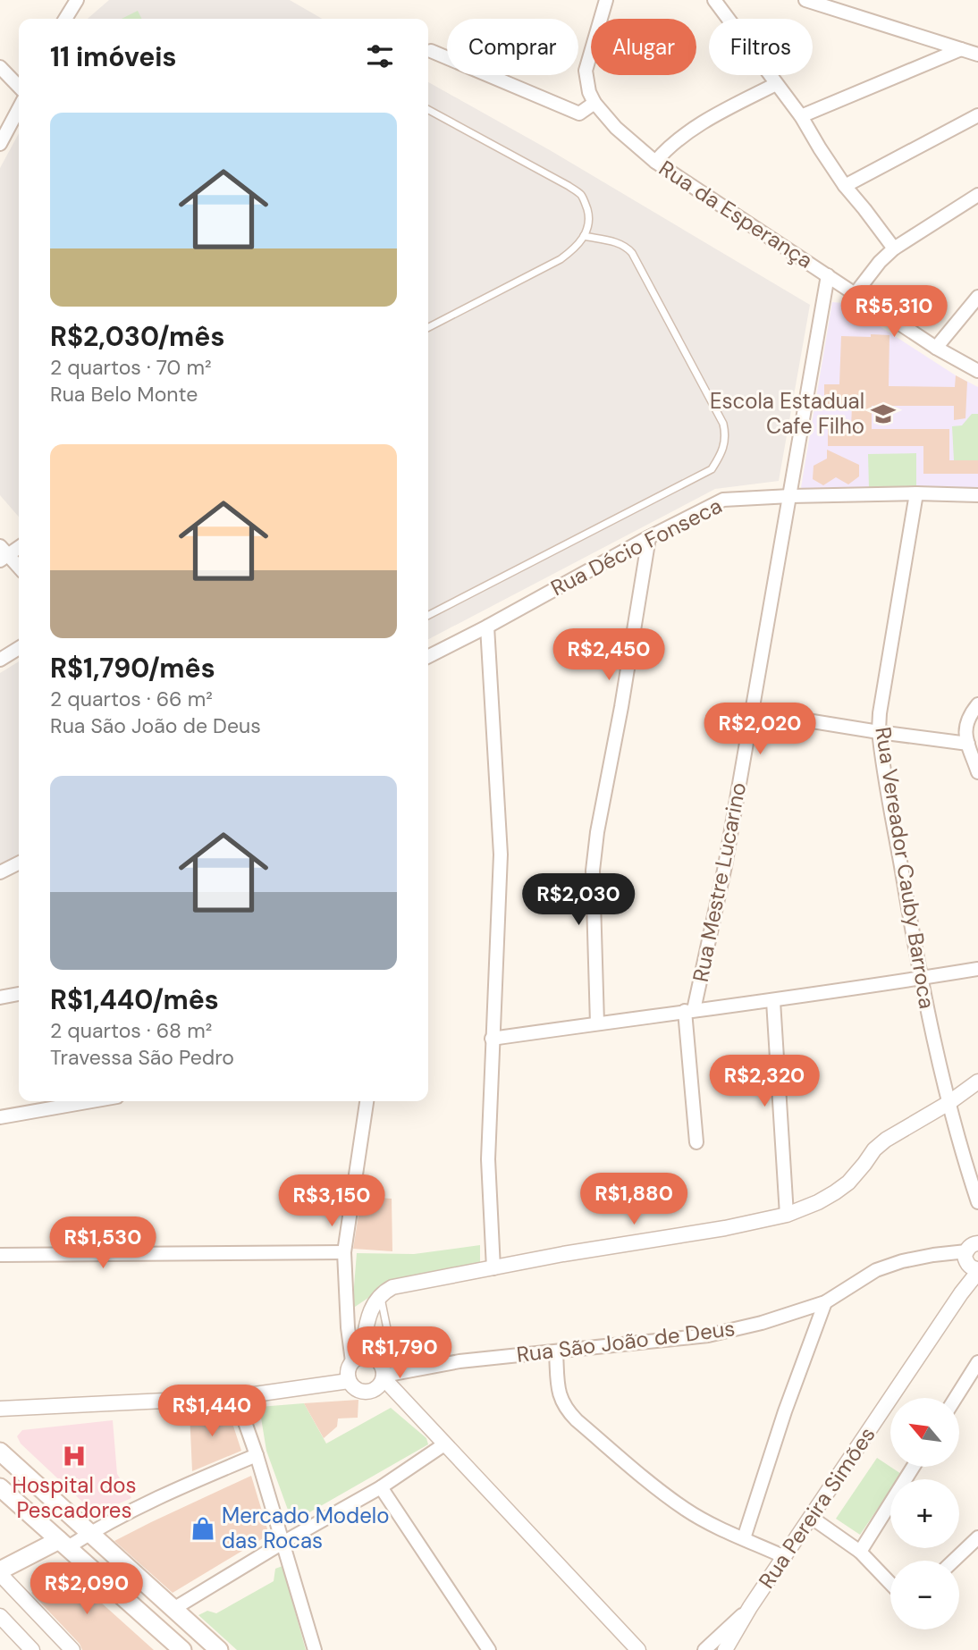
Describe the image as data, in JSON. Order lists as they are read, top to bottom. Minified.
{"streets":{"street":["Rua da Esperança","Rua Décio Fonseca","Rua Vereador Cauby Barroca","Rua Mestre Lucarino","Rua São João de Deus","Rua Pereira Simões"]},"crossings":[["Rua da Esperança","Rua Mestre Lucarino"],["Rua Décio Fonseca","Rua Vereador Cauby Barroca"],["Rua Décio Fonseca","Rua Mestre Lucarino"],["Rua São João de Deus","Rua Pereira Simões"]],"places":{"school or university":["Escola Estadual Cafe Filho"],"hospital":["Hospital dos Pescadores"],"shop":["Mercado Modelo das Rocas"]},"north":"top left","page":{"chip":["Comprar","Alugar","Filtros"],"heading":"11 imóveis","list":[{"name":"R$2,030/mês","note":"2 quartos · 70 m² · Rua Belo Monte"},{"name":"R$1,790/mês","note":"2 quartos · 66 m² · Rua São João de Deus"},{"name":"R$1,440/mês","note":"2 quartos · 68 m² · Travessa São Pedro"}],"price":["R$5,310","R$2,450","R$2,020","R$2,030","R$2,320","R$1,880","R$3,150","R$1,530","R$1,790","R$1,440","R$2,090"],"map_buttons":["+","−"]}}
